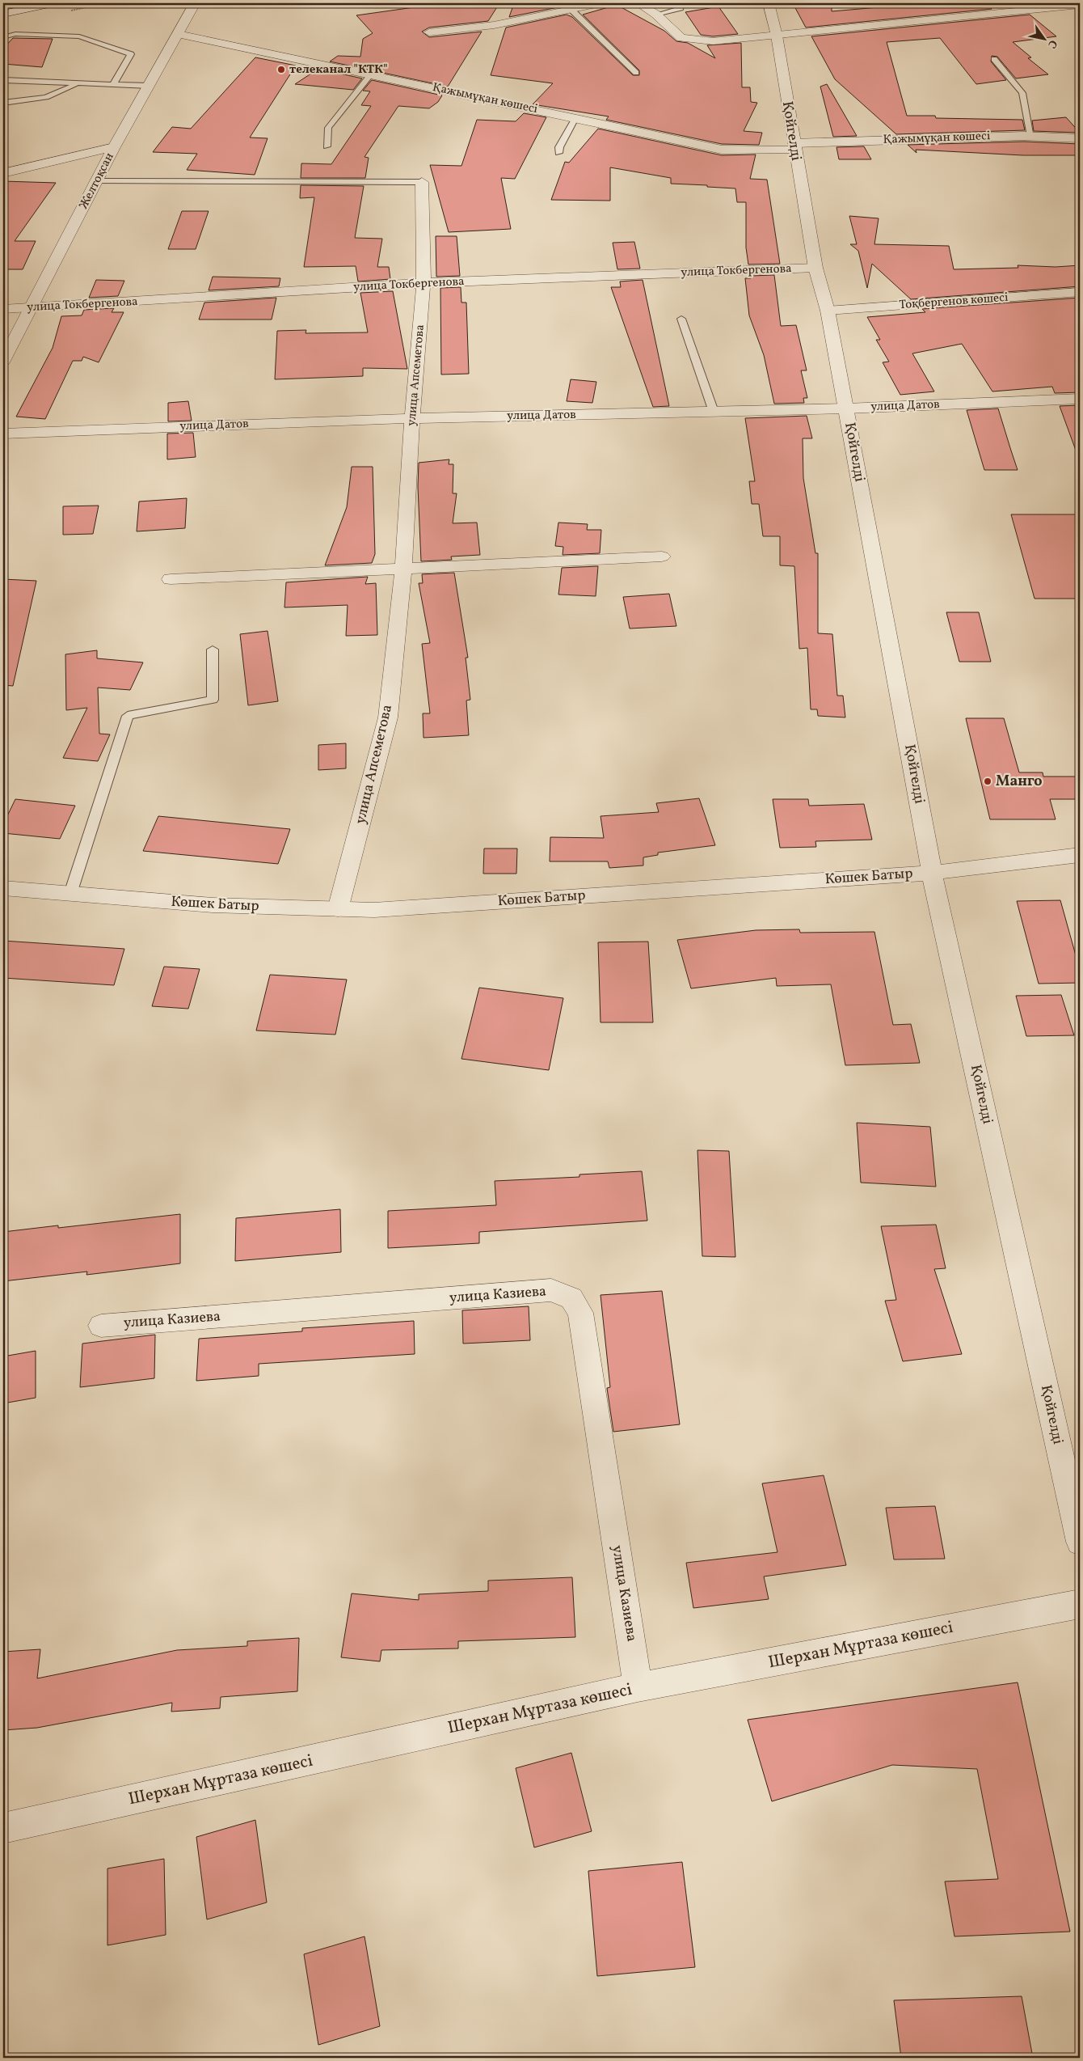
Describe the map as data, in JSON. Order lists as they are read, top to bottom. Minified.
{"streets":{"street":["Қажымұқан көшесі","Қойгелді","Желтоқсан","улица Токбергенова","Тоқбергенов көшесі","улица Апсеметова","улица Датов","Көшек Батыр","улица Казиева","Шерхан Мұртаза көшесі"]},"crossings":[["Қажымұқан көшесі","Қойгелді"],["Қажымұқан көшесі","Желтоқсан"],["Қойгелді","улица Токбергенова"],["Қойгелді","Тоқбергенов көшесі"],["Қойгелді","улица Датов"],["Қойгелді","Көшек Батыр"],["Желтоқсан","улица Токбергенова"],["улица Токбергенова","улица Апсеметова"],["улица Апсеметова","улица Датов"],["улица Апсеметова","Көшек Батыр"],["улица Казиева","Шерхан Мұртаза көшесі"]],"places":["телеканал \"КТК\"","Манго"],"north":"bottom right"}
